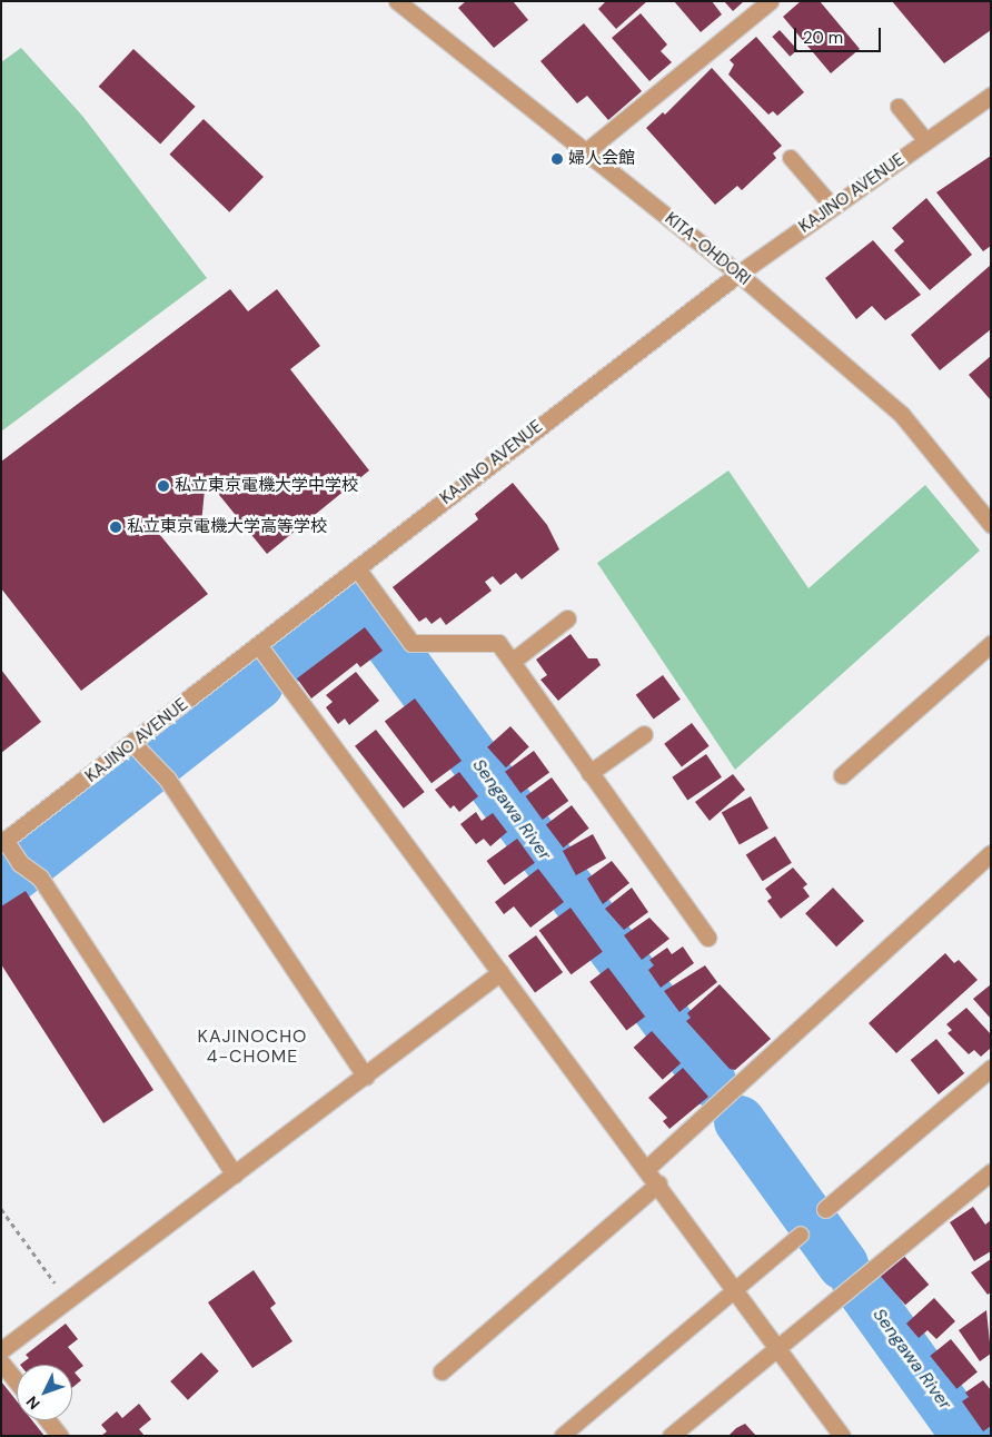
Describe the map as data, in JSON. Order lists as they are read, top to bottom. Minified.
{"streets":{"street":["KAJINO AVENUE","KITA-OHDORI"]},"crossings":[["KAJINO AVENUE","KITA-OHDORI"]],"districts":["KAJINOCHO 4-CHOME"],"water":["Sengawa River"],"places":["婦人会館","私立東京電機大学中学校","私立東京電機大学高等学校"],"scale_bar":"20 m","north":"bottom left"}
